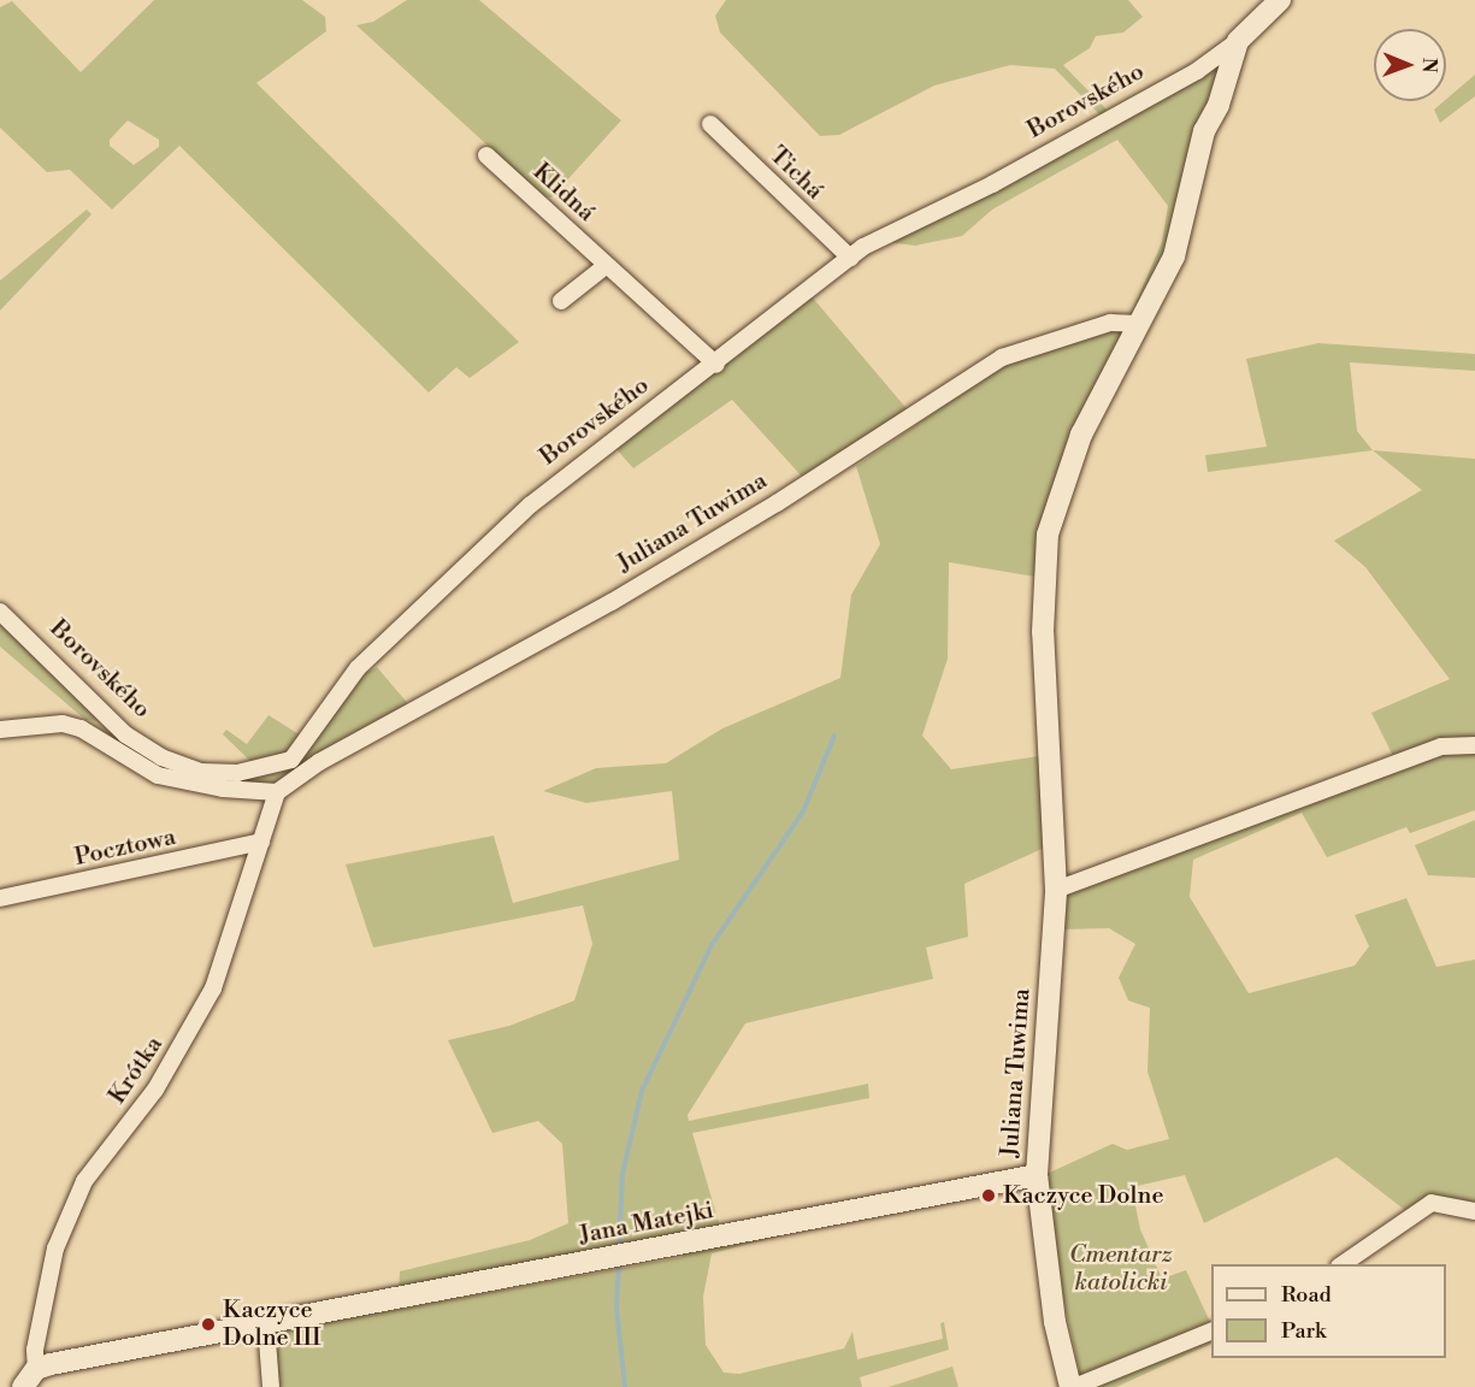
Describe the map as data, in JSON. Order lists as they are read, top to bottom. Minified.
{"streets":{"street":["Borovského","Tichá","Klidná","Juliana Tuwima","Pocztowa","Krótka","Jana Matejki"]},"crossings":[["Borovského","Tichá"],["Borovského","Klidná"],["Borovského","Juliana Tuwima"],["Juliana Tuwima","Krótka"],["Juliana Tuwima","Jana Matejki"],["Pocztowa","Krótka"],["Krótka","Jana Matejki"]],"parks":["Cmentarz katolicki"],"places":["Kaczyce Dolne","Kaczyce Dolne III"],"legend":["Road","Park"],"north":"right"}
